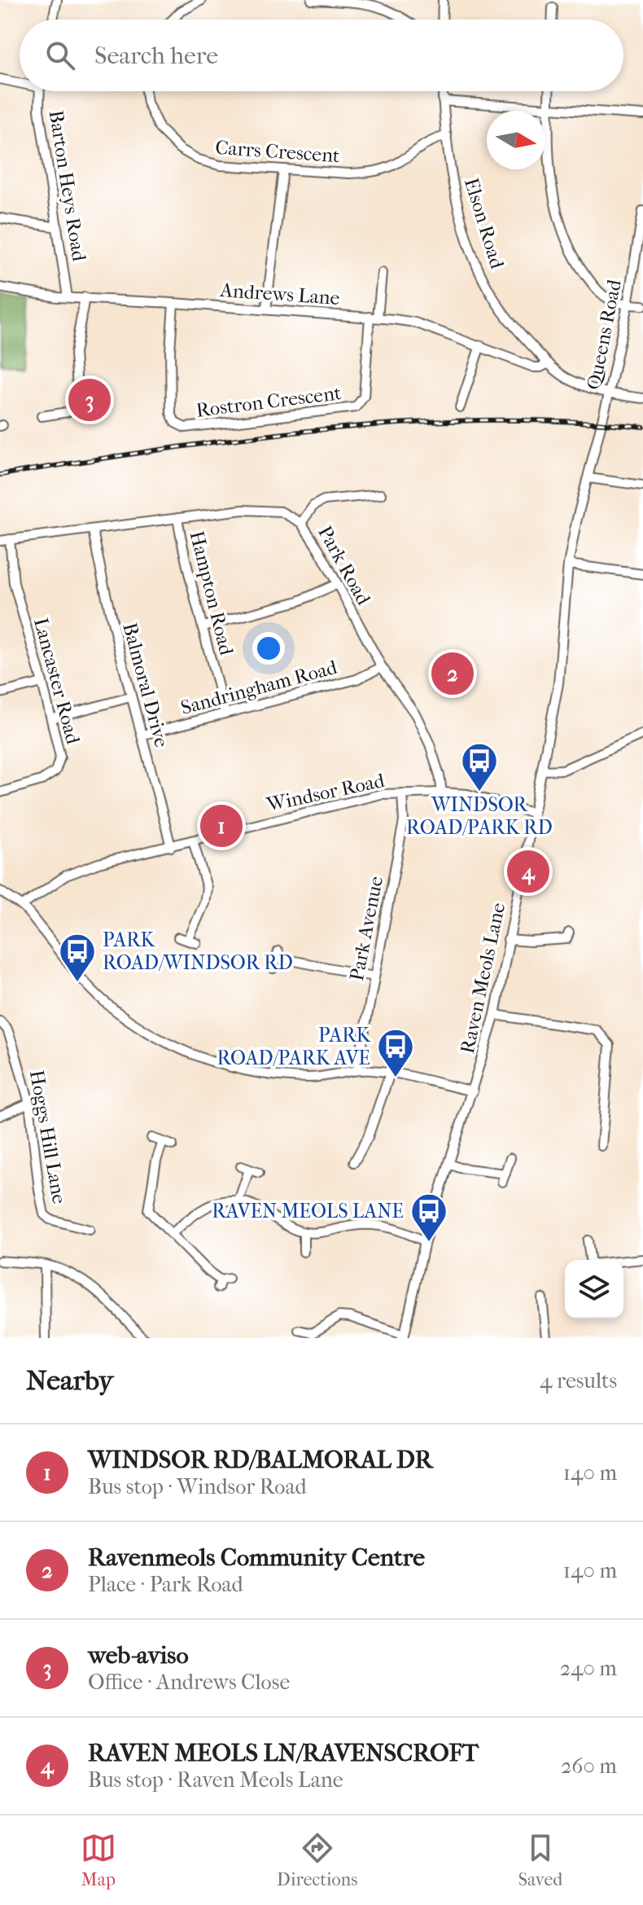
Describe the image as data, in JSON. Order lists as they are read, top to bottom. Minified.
{"streets":{"street":["Carrs Crescent","Barton Heys Road","Elson Road","Andrews Lane","Queens Road","Rostron Crescent","Park Road","Hampton Road","Lancaster Road","Balmoral Drive","Sandringham Road","Windsor Road","Park Avenue","Raven Meols Lane","Hoggs Hill Lane"]},"crossings":[["Carrs Crescent","Elson Road"],["Barton Heys Road","Andrews Lane"],["Elson Road","Andrews Lane"],["Elson Road","Queens Road"],["Andrews Lane","Rostron Crescent"],["Queens Road","Raven Meols Lane"],["Park Road","Hampton Road"],["Park Road","Lancaster Road"],["Park Road","Balmoral Drive"],["Park Road","Sandringham Road"],["Park Road","Windsor Road"],["Hampton Road","Sandringham Road"],["Balmoral Drive","Sandringham Road"],["Balmoral Drive","Windsor Road"],["Windsor Road","Park Avenue"],["Windsor Road","Raven Meols Lane"]],"places":{"bus stop":["WINDSOR ROAD/PARK RD","PARK ROAD/WINDSOR RD","PARK ROAD/PARK AVE","RAVEN MEOLS LANE"]},"north":"right","page":{"search":"Search here","pins":["3","2","1","4"],"heading":["Nearby","4 results"],"list":[{"mark":"1","name":"WINDSOR RD/BALMORAL DR","note":"Bus stop · Windsor Road","value":"140 m"},{"mark":"2","name":"Ravenmeols Community Centre","note":"Place · Park Road","value":"140 m"},{"mark":"3","name":"web-aviso","note":"Office · Andrews Close","value":"240 m"},{"mark":"4","name":"RAVEN MEOLS LN/RAVENSCROFT","note":"Bus stop · Raven Meols Lane","value":"260 m"}],"nav":["Map","Directions","Saved"]}}
